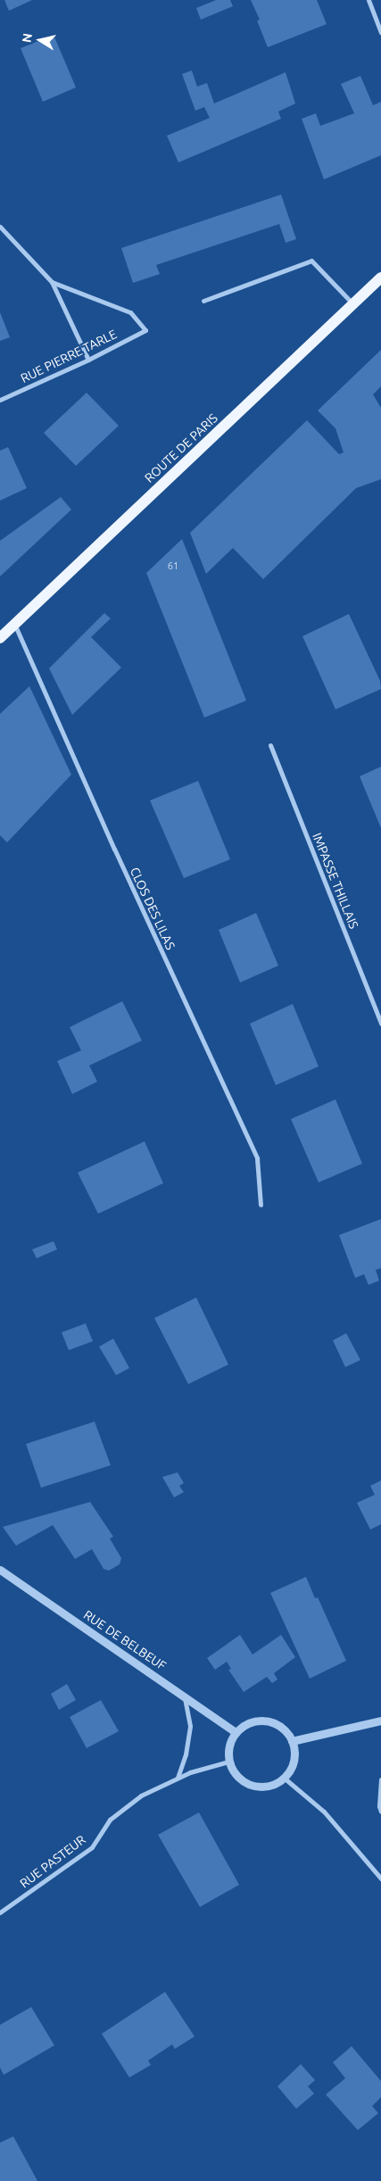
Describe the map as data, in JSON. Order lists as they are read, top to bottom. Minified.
{"streets":{"main road":["ROUTE DE PARIS"],"street":["RUE PIERRE TARLE","IMPASSE THILLAIS","CLOS DES LILAS","RUE DE BELBEUF","RUE PASTEUR"]},"crossings":[["ROUTE DE PARIS","CLOS DES LILAS"],["RUE DE BELBEUF","RUE PASTEUR"]],"house_numbers":["61"],"north":"left"}
